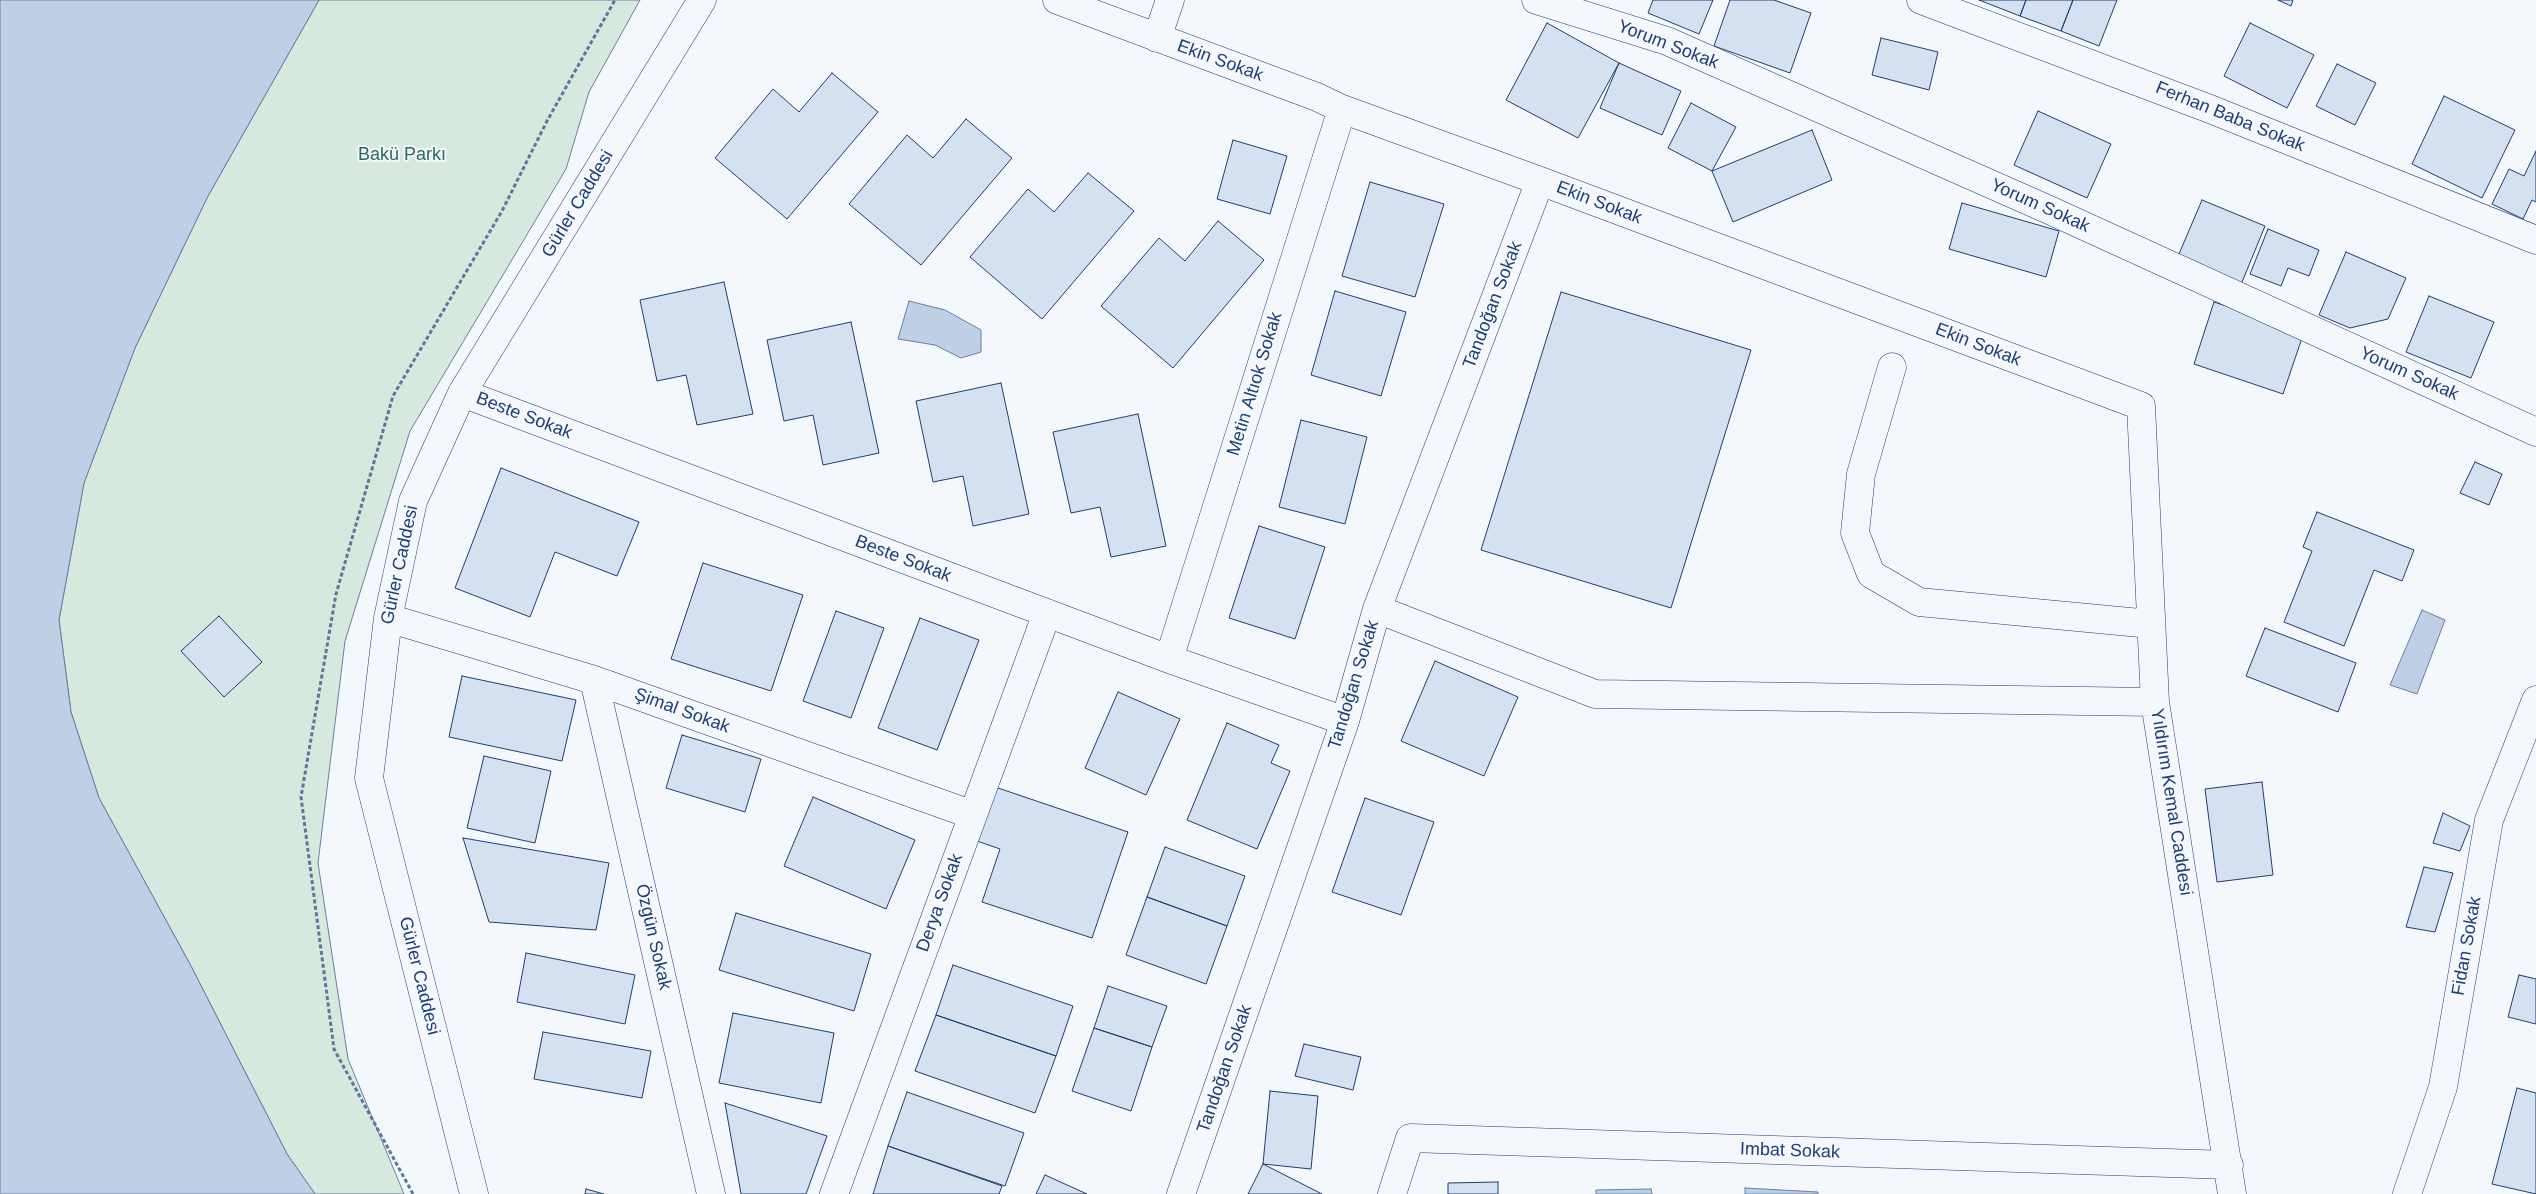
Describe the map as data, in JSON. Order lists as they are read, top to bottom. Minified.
{"streets":{"street":["Yorum Sokak","Ekin Sokak","Ferhan Baba Sokak","Gürler Caddesi","Tandoğan Sokak","Metin Altıok Sokak","Beste Sokak","Şimal Sokak","Yıldırım Kemal Caddesi","Derya Sokak","Özgün Sokak","Fidan Sokak","Imbat Sokak"]},"crossings":[["Ekin Sokak","Tandoğan Sokak"],["Ekin Sokak","Metin Altıok Sokak"],["Ekin Sokak","Yıldırım Kemal Caddesi"],["Gürler Caddesi","Beste Sokak"],["Gürler Caddesi","Şimal Sokak"],["Tandoğan Sokak","Beste Sokak"],["Metin Altıok Sokak","Beste Sokak"],["Beste Sokak","Derya Sokak"],["Şimal Sokak","Derya Sokak"],["Şimal Sokak","Özgün Sokak"],["Yıldırım Kemal Caddesi","Imbat Sokak"]],"parks":["Bakü Parkı"]}
